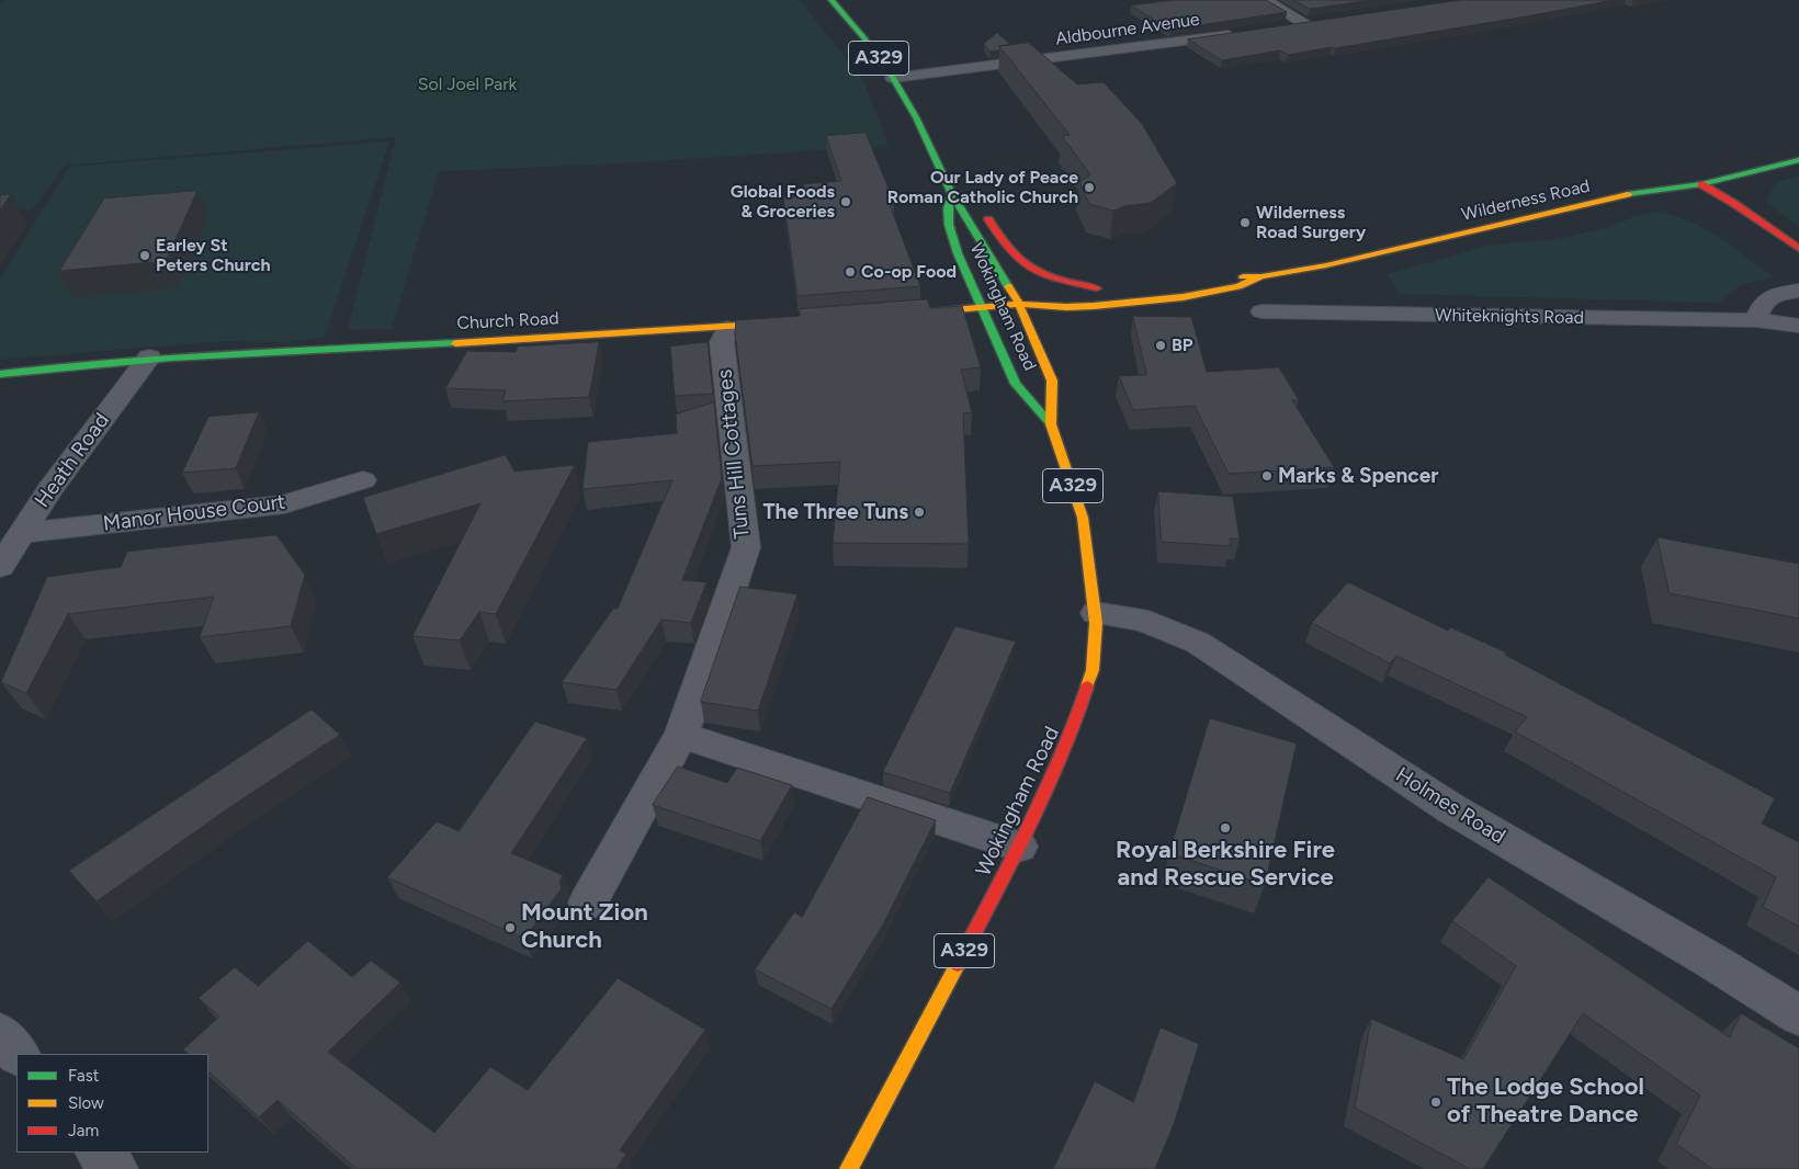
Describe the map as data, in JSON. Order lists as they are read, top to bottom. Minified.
{"streets":{"main road":["A329","Wilderness Road","Wokingham Road","Church Road"],"street":["Aldbourne Avenue","Whiteknights Road","Tuns Hill Cottages","Heath Road","Manor House Court","Holmes Road"]},"crossings":[["Aldbourne Avenue","Wokingham Road"],["Wilderness Road","Wokingham Road"],["Wokingham Road","Holmes Road"],["Church Road","Tuns Hill Cottages"],["Church Road","Heath Road"],["Heath Road","Manor House Court"]],"parks":["Sol Joel Park"],"places":["Our Lady of Peace Roman Catholic Church","Global Foods & Groceries","Wilderness Road Surgery","Earley St Peters Church","Co-op Food","BP","Marks & Spencer","The Three Tuns","Royal Berkshire Fire and Rescue Service","Mount Zion Church","The Lodge School of Theatre Dance"],"legend":["Fast","Slow","Jam"]}
